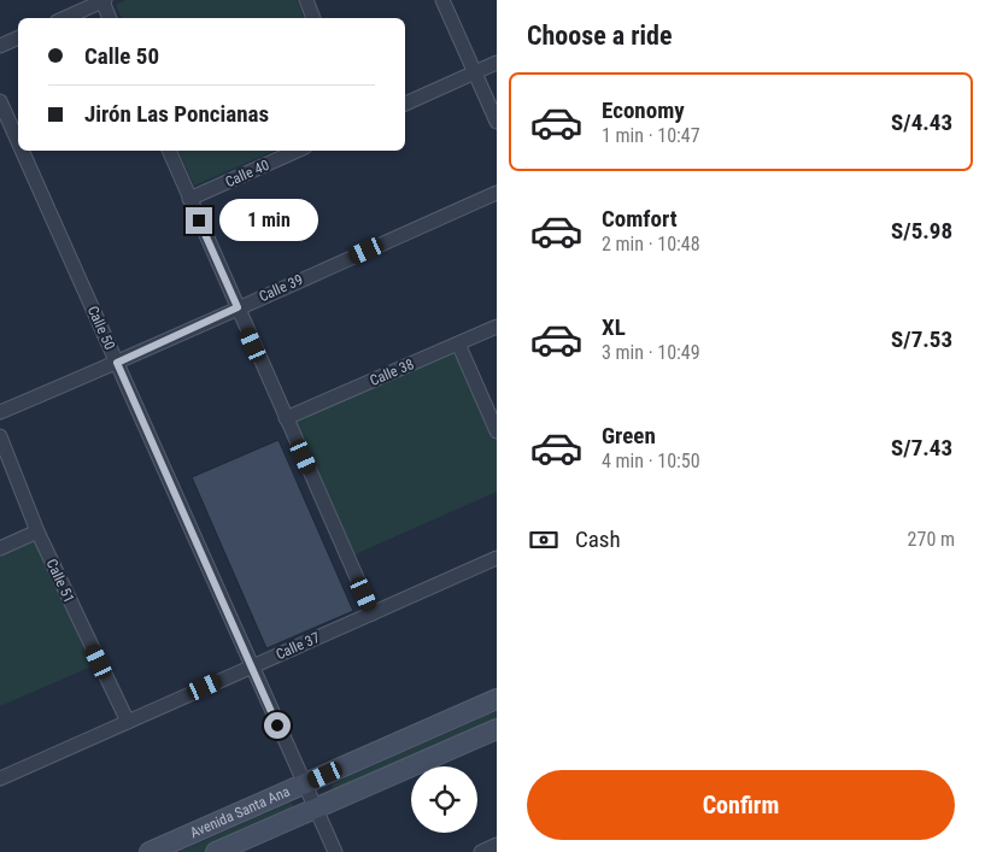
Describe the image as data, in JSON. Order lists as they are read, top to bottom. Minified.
{"streets":{"street":["Calle 40","Calle 39","Calle 50","Calle 38","Calle 51","Calle 37","Avenida Santa Ana"]},"crossings":[["Calle 39","Calle 50"],["Calle 50","Calle 37"],["Calle 50","Avenida Santa Ana"],["Calle 51","Calle 37"]],"page":{"heading":"Choose a ride","banner":["Calle 50","Jirón Las Poncianas"],"list":[{"name":"Economy","note":"1 min · 10:47","value":"S/4.43"},{"name":"Comfort","note":"2 min · 10:48","value":"S/5.98"},{"name":"XL","note":"3 min · 10:49","value":"S/7.53"},{"name":"Green","note":"4 min · 10:50","value":"S/7.43"}],"bubble":"1 min","pay":["Cash","270 m"],"buttons":"Confirm"}}
